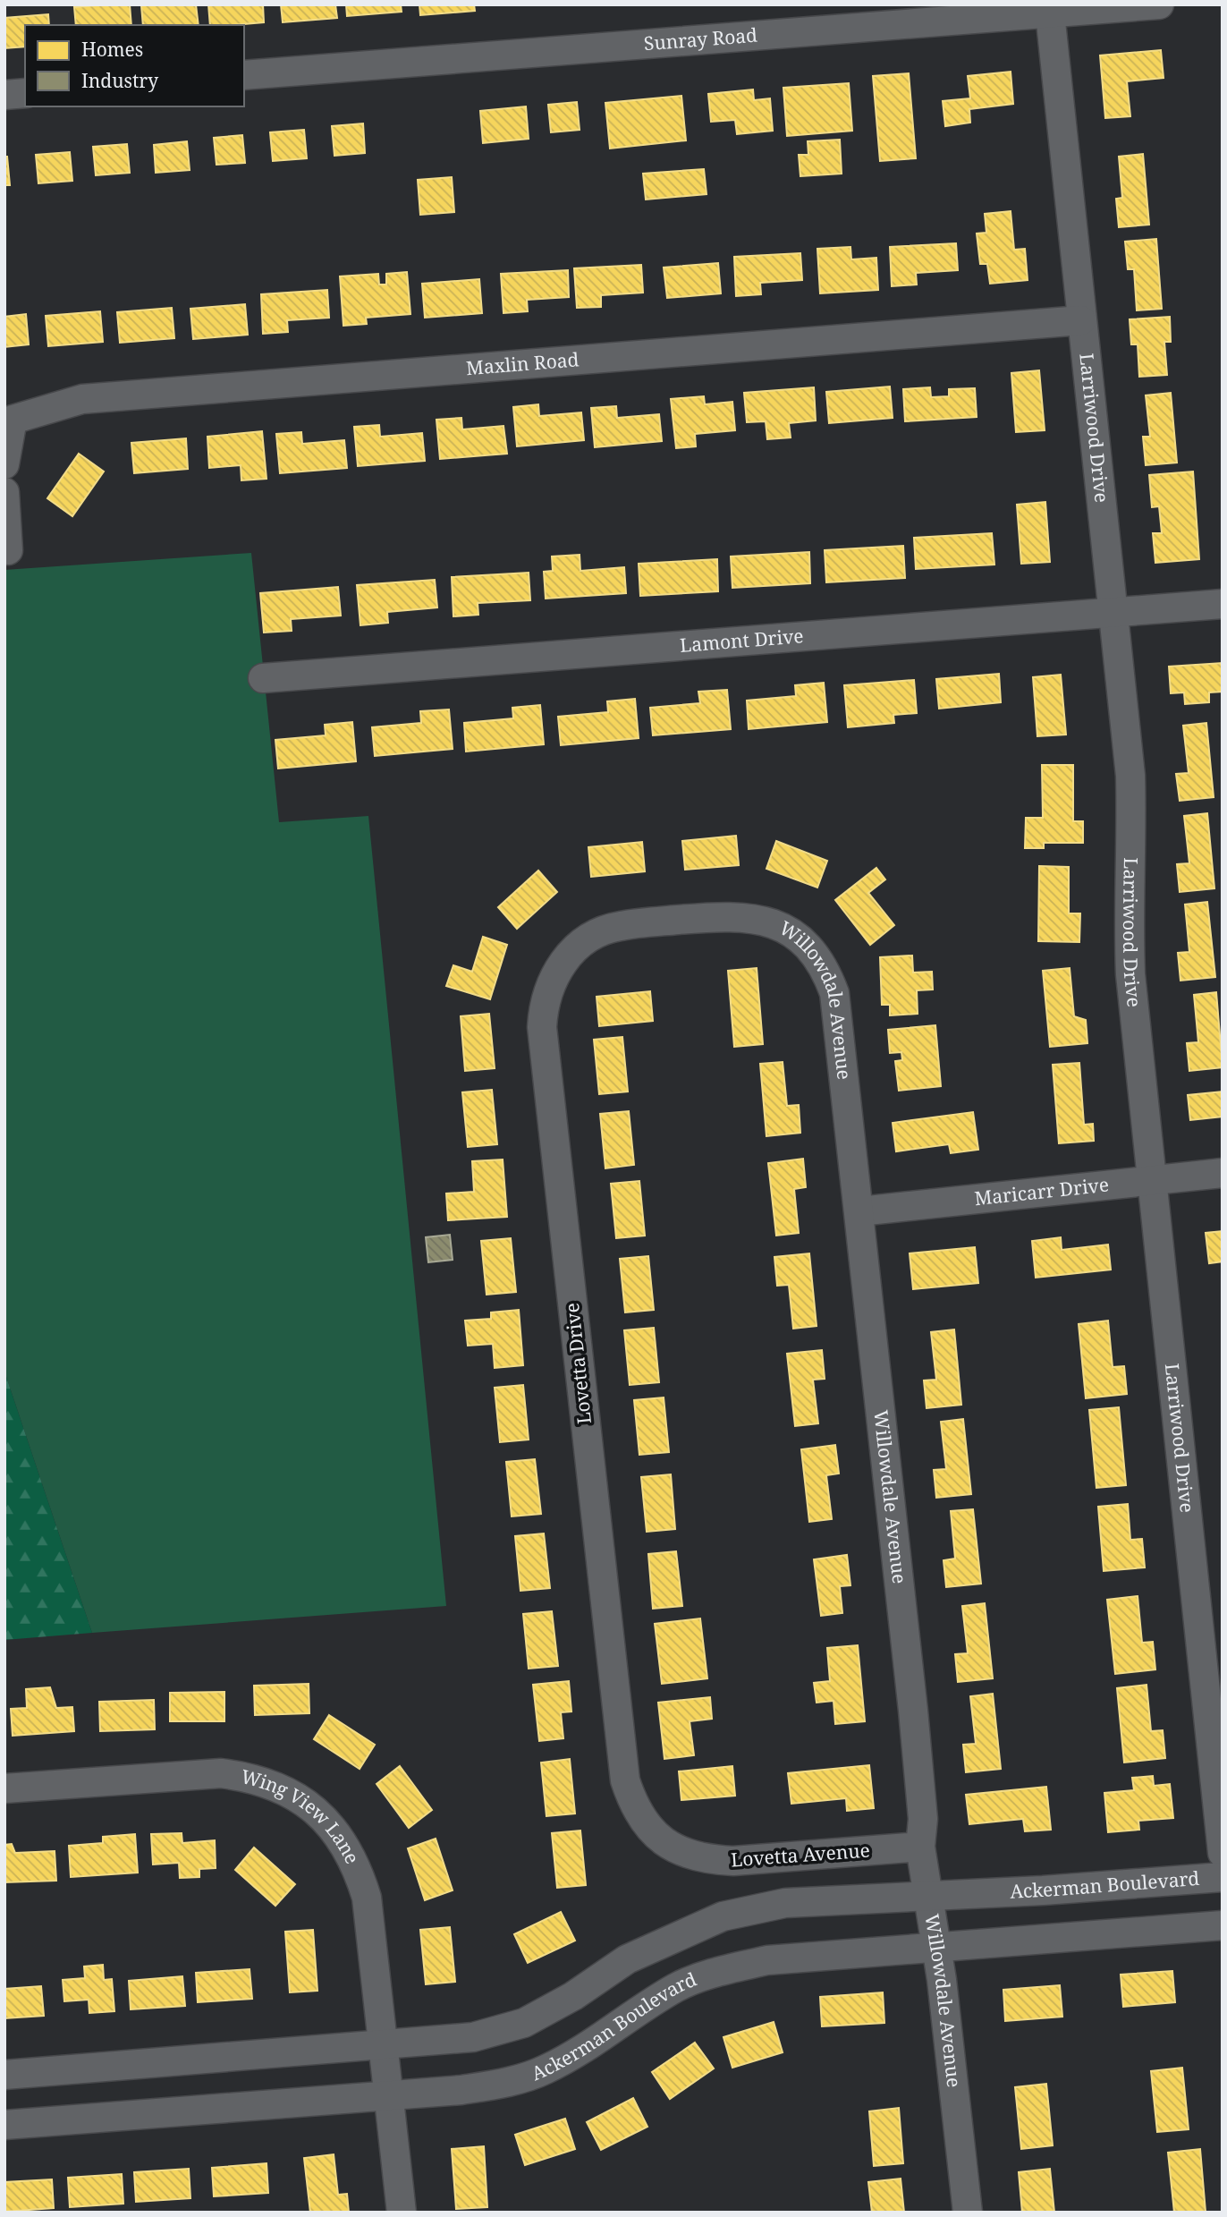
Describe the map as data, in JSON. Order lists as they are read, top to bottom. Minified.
{"streets":{"street":["Sunray Road","Maxlin Road","Larriwood Drive","Lamont Drive","Willowdale Avenue","Maricarr Drive","Lovetta Drive","Wing View Lane","Lovetta Avenue","Ackerman Boulevard"]},"crossings":[["Sunray Road","Larriwood Drive"],["Maxlin Road","Larriwood Drive"],["Larriwood Drive","Lamont Drive"],["Larriwood Drive","Maricarr Drive"],["Willowdale Avenue","Maricarr Drive"],["Willowdale Avenue","Lovetta Drive"],["Willowdale Avenue","Lovetta Avenue"],["Willowdale Avenue","Ackerman Boulevard"],["Lovetta Drive","Lovetta Avenue"],["Wing View Lane","Ackerman Boulevard"]],"legend":["Homes","Industry"]}
